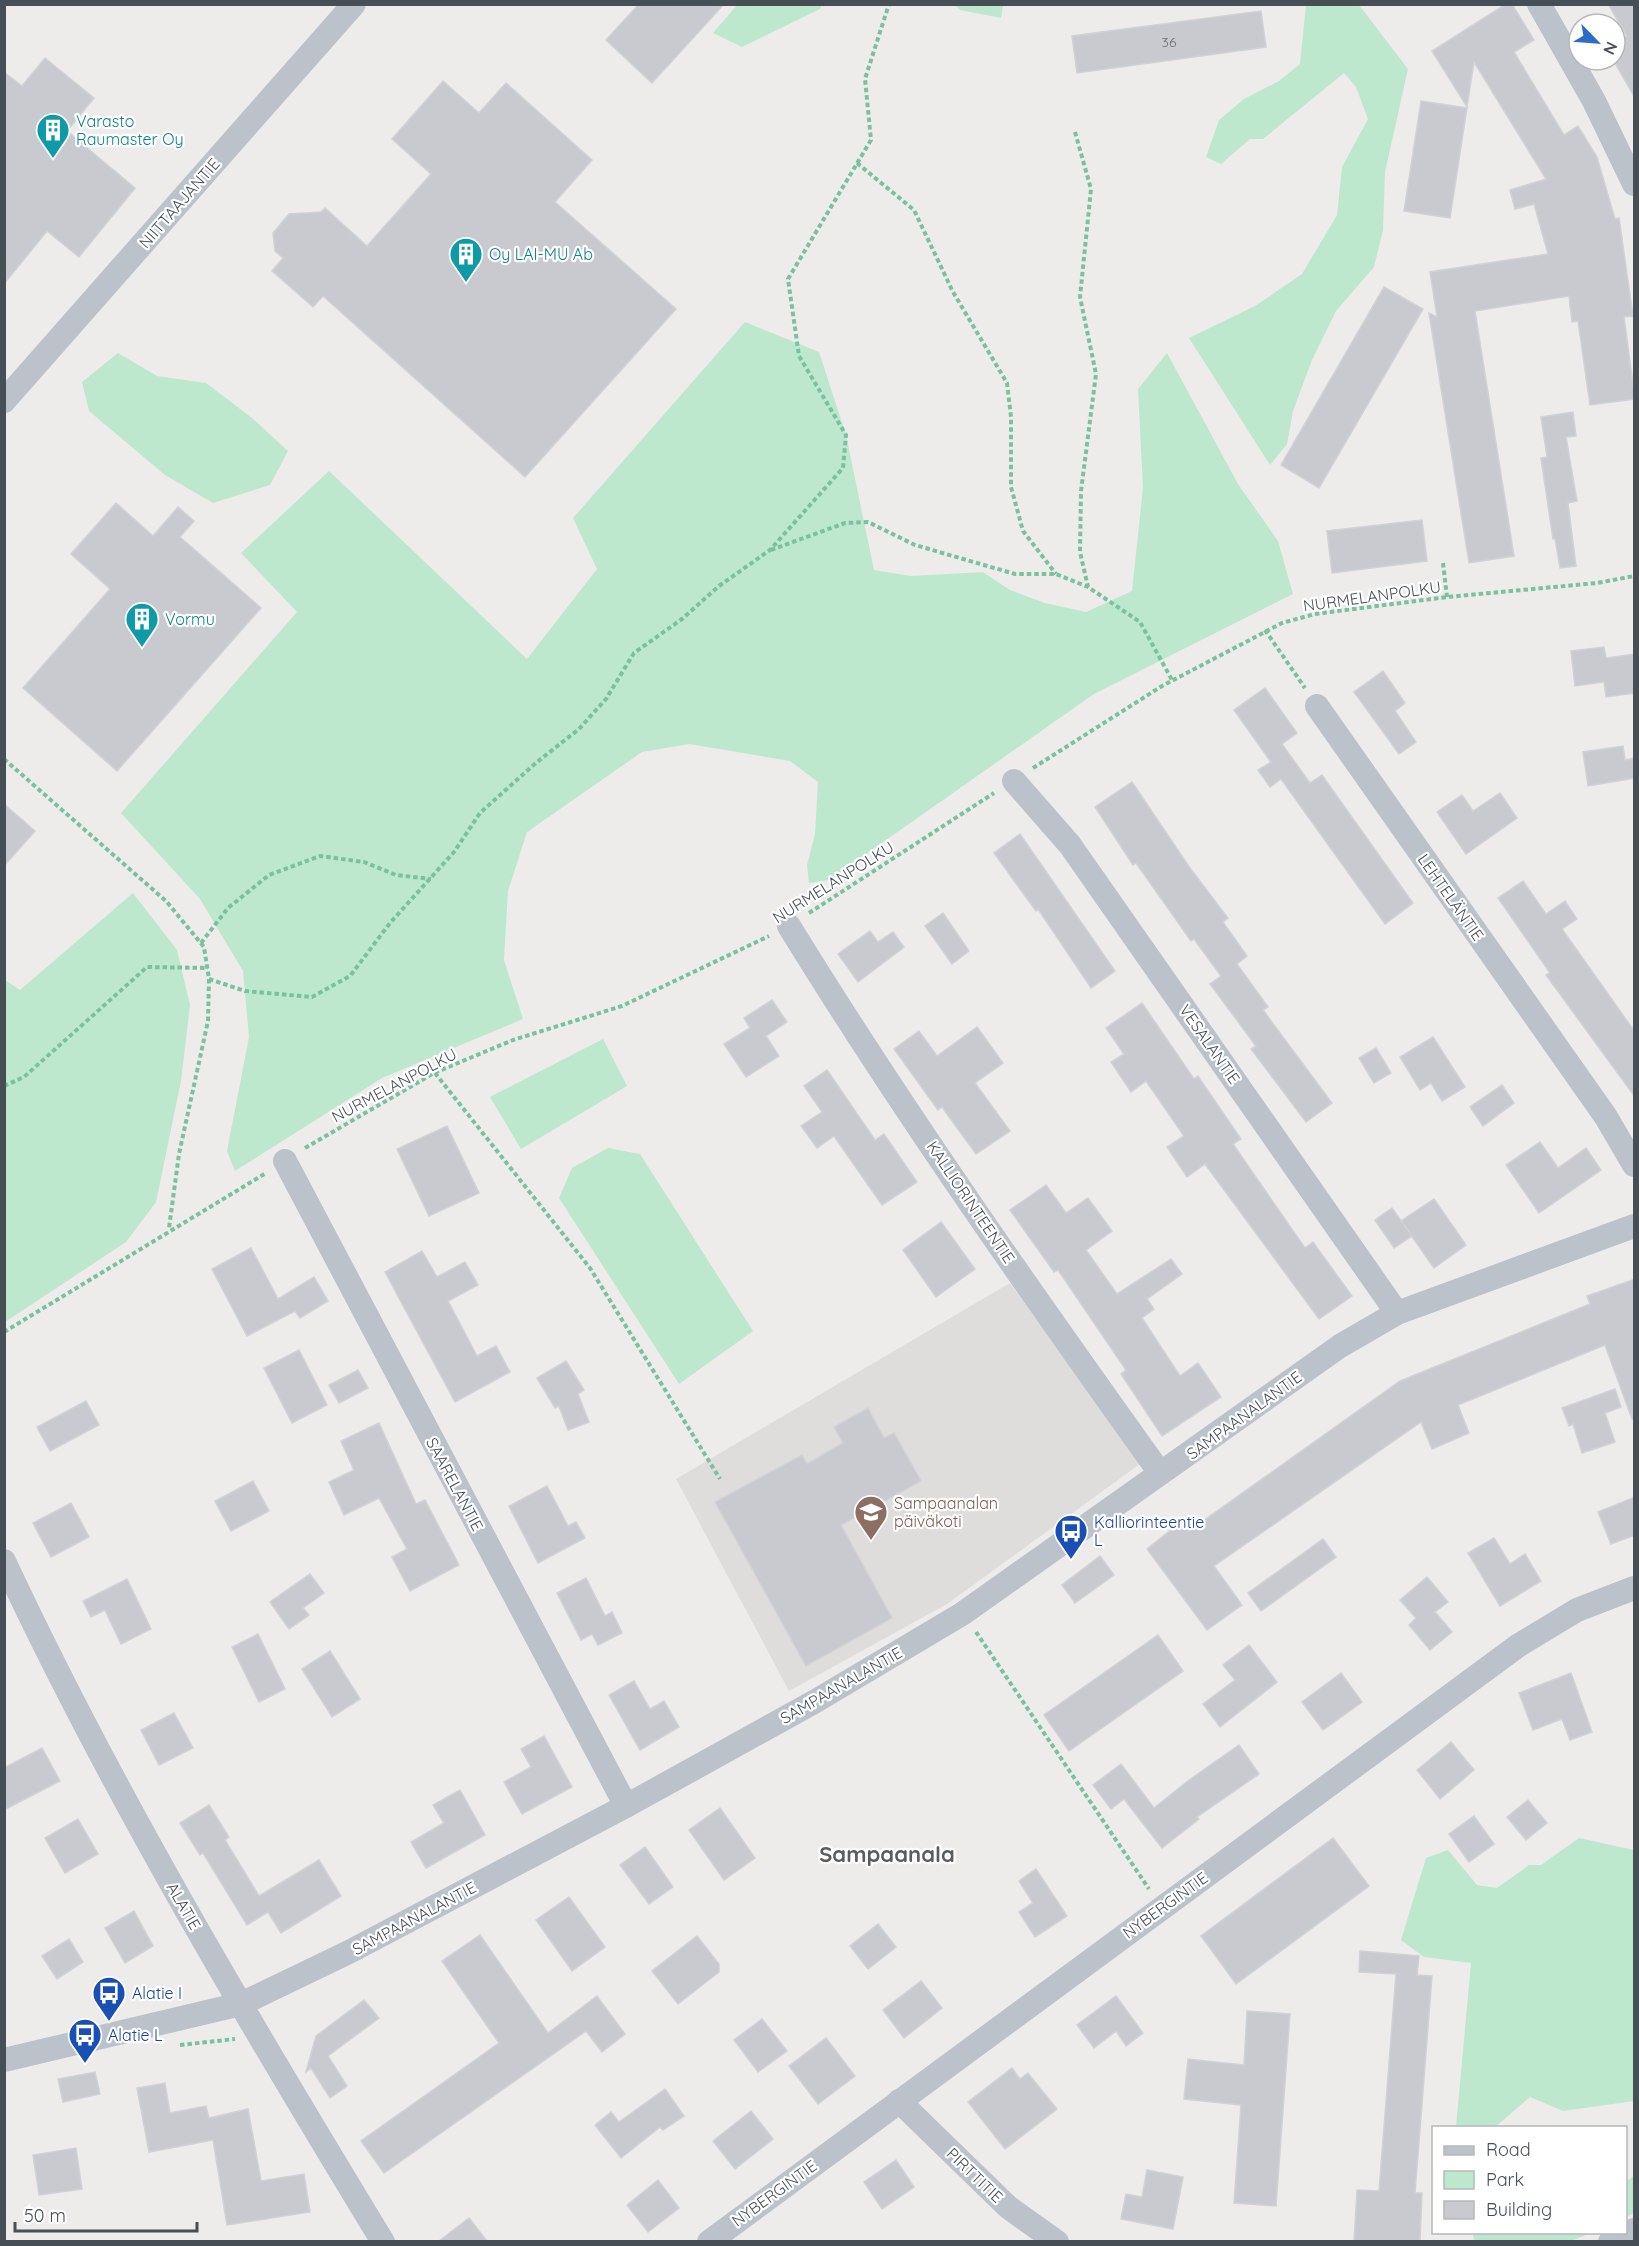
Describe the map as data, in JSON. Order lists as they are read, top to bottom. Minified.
{"streets":{"street":["NIITTAAJANTIE","LEHTELÄNTIE","VESALANTIE","KALLIORINTEENTIE","SAMPAANALANTIE","SAARELANTIE","NYBERGINTIE","ALATIE","PIRTTITIE"],"path":["NURMELANPOLKU"]},"crossings":[["NURMELANPOLKU","VESALANTIE"],["NURMELANPOLKU","KALLIORINTEENTIE"],["NURMELANPOLKU","SAARELANTIE"],["VESALANTIE","SAMPAANALANTIE"],["KALLIORINTEENTIE","SAMPAANALANTIE"],["SAMPAANALANTIE","SAARELANTIE"],["SAMPAANALANTIE","ALATIE"],["NYBERGINTIE","PIRTTITIE"]],"districts":["Sampaanala"],"places":{"building":["Varasto Raumaster Oy","Oy LAI-MU Ab","Vormu"],"school or university":["Sampaanalan päiväkoti"],"bus stop":["Kalliorinteentie L","Alatie I","Alatie L"]},"house_numbers":["36"],"legend":["Road","Park","Building"],"scale_bar":"50 m","north":"bottom right"}
